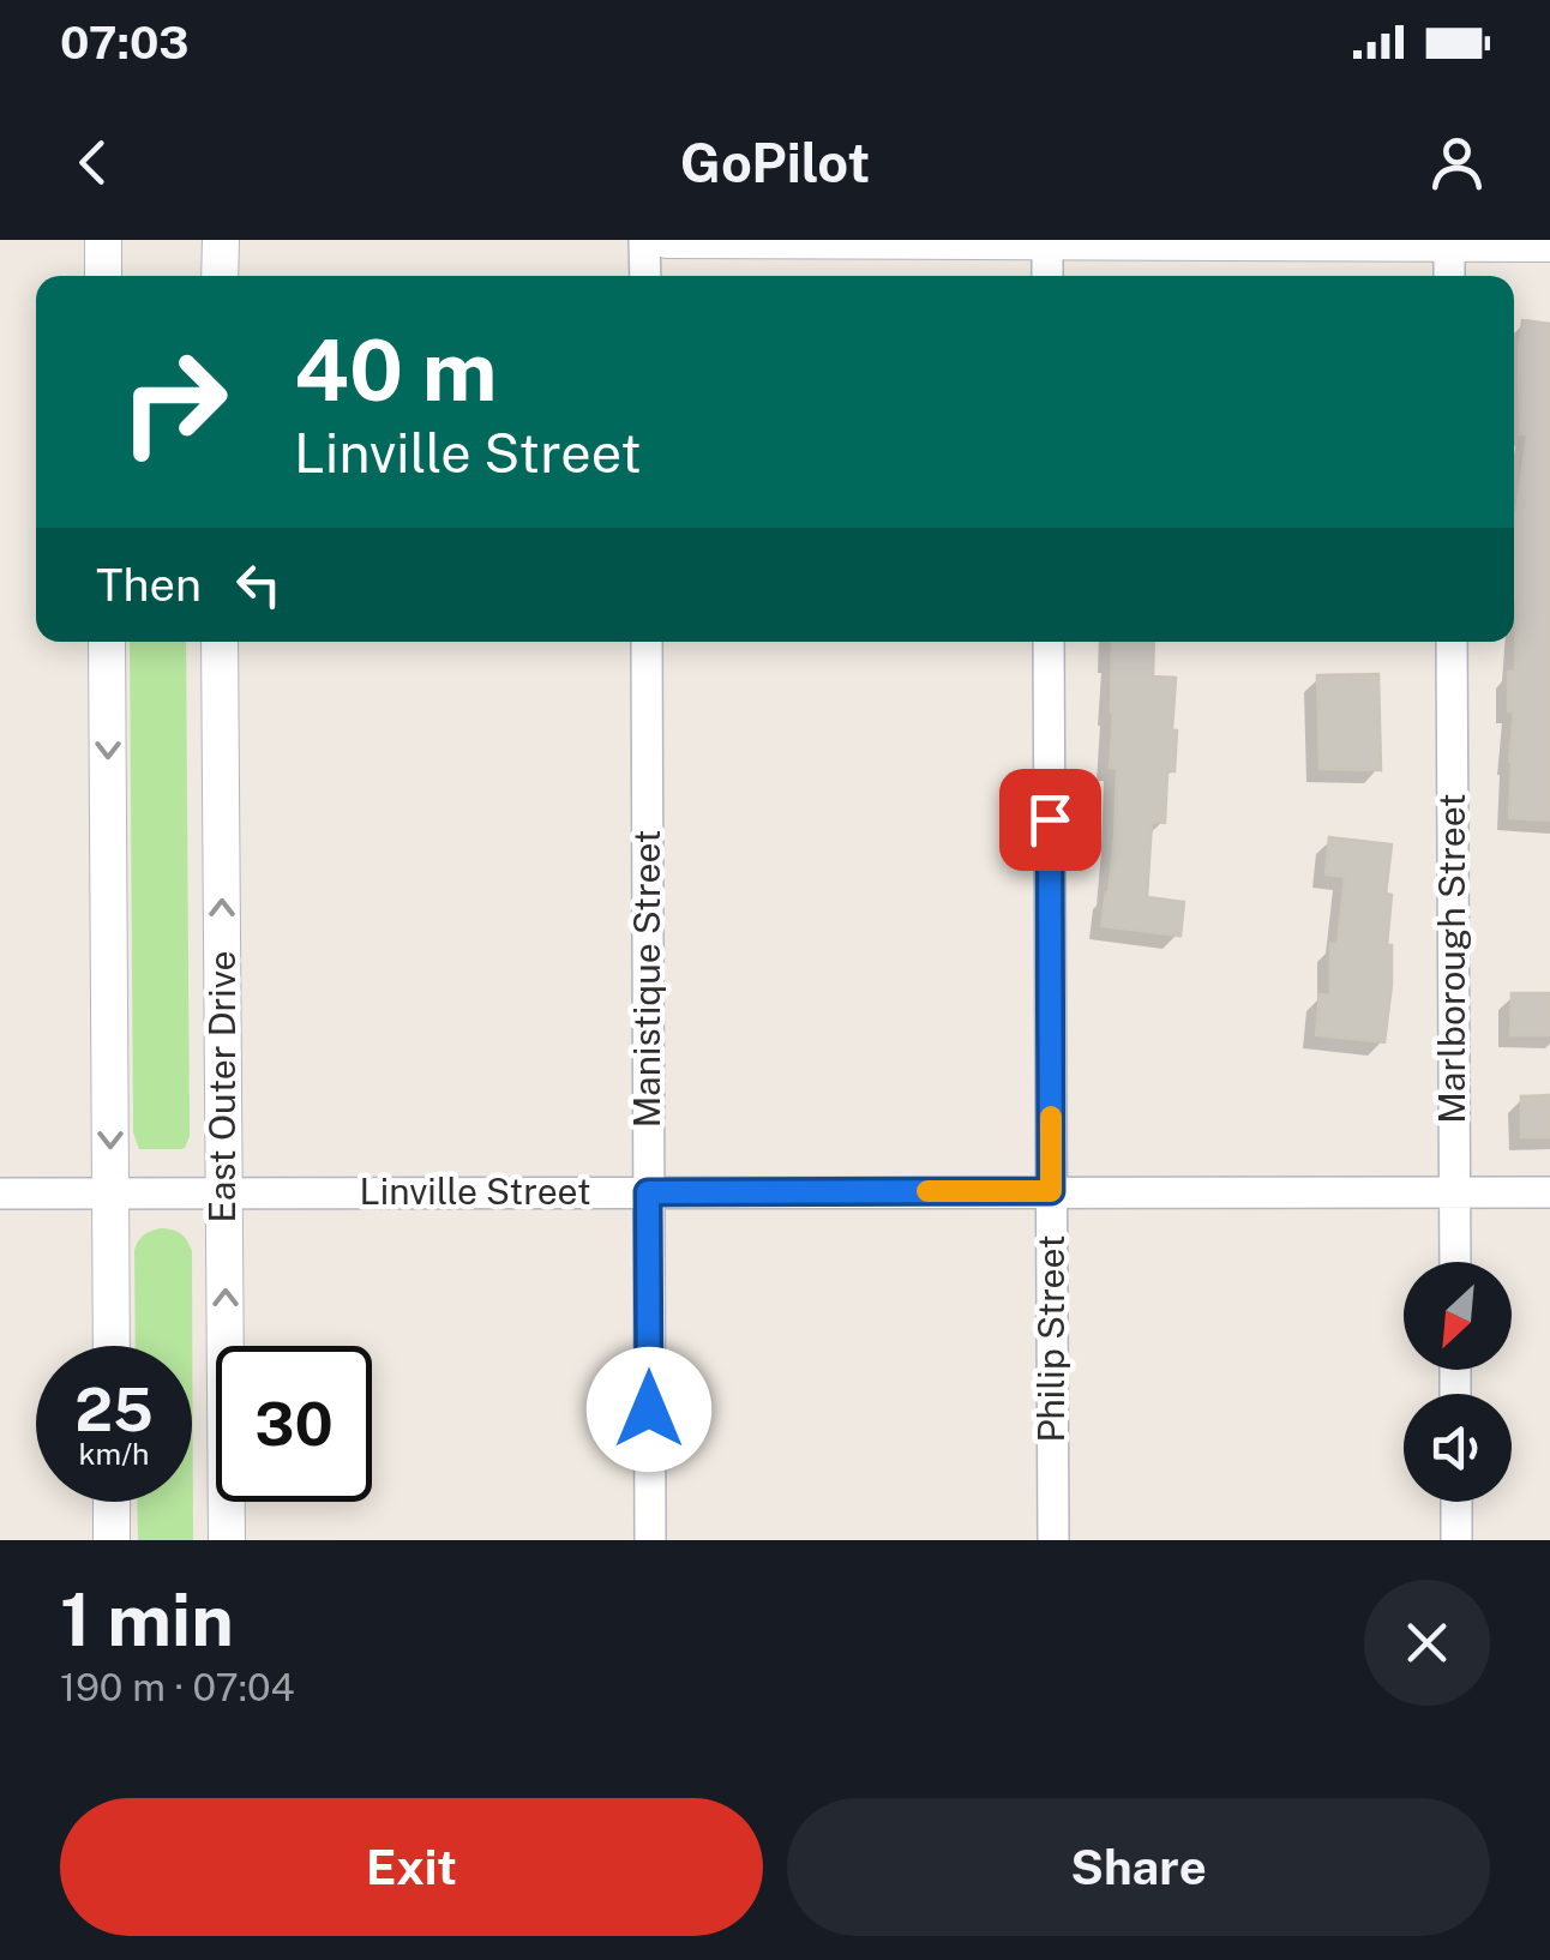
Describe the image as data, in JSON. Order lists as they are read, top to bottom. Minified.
{"streets":{"street":["Marlborough Street","Manistique Street","East Outer Drive","Linville Street","Philip Street"]},"crossings":[["Marlborough Street","Linville Street"],["Manistique Street","Linville Street"],["East Outer Drive","Linville Street"],["Linville Street","Philip Street"]],"north":"bottom left","page":{"status":"07:03","header":"GoPilot","turn":["40 m","Linville Street"],"then":"Then","speed":"25 km/h","limit":"30","heading":["1 min","190 m · 07:04"],"buttons":["Exit","Share"]}}
